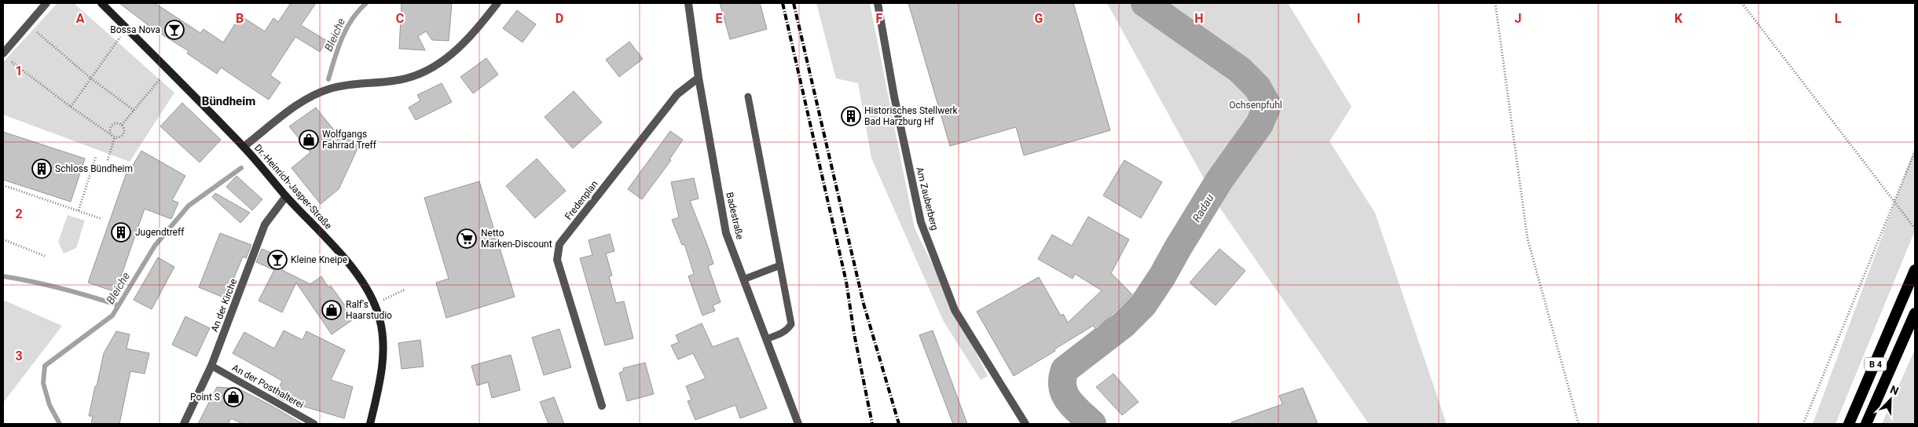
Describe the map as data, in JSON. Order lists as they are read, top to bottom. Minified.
{"streets":{"highway":["B 4"],"main road":["Dr.-Heinrich-Jasper-Straße"],"street":["Am Zauberberg","Fredenplan","Badestraße","An der Kirche"],"lane":["An der Posthalterei"]},"crossings":[["Dr.-Heinrich-Jasper-Straße","An der Kirche"],["Fredenplan","Badestraße"],["An der Kirche","An der Posthalterei"]],"districts":["Bündheim"],"water":["Bleiche","Radau"],"parks":["Ochsenpfuhl"],"places":{"bar":["Bossa Nova","Kleine Kneipe"],"building":["Historisches Stellwerk Bad Harzburg Hf","Schloss Bündheim","Jugendtreff"],"shop":["Wolfgangs Fahrrad Treff","Ralf's Haarstudio","Point S"],"supermarket":["Netto Marken-Discount"]},"north":"top right","grid":{"columns":["A","B","C","D","E","F","G","H","I","J","K","L"],"rows":["1","2","3"]}}
